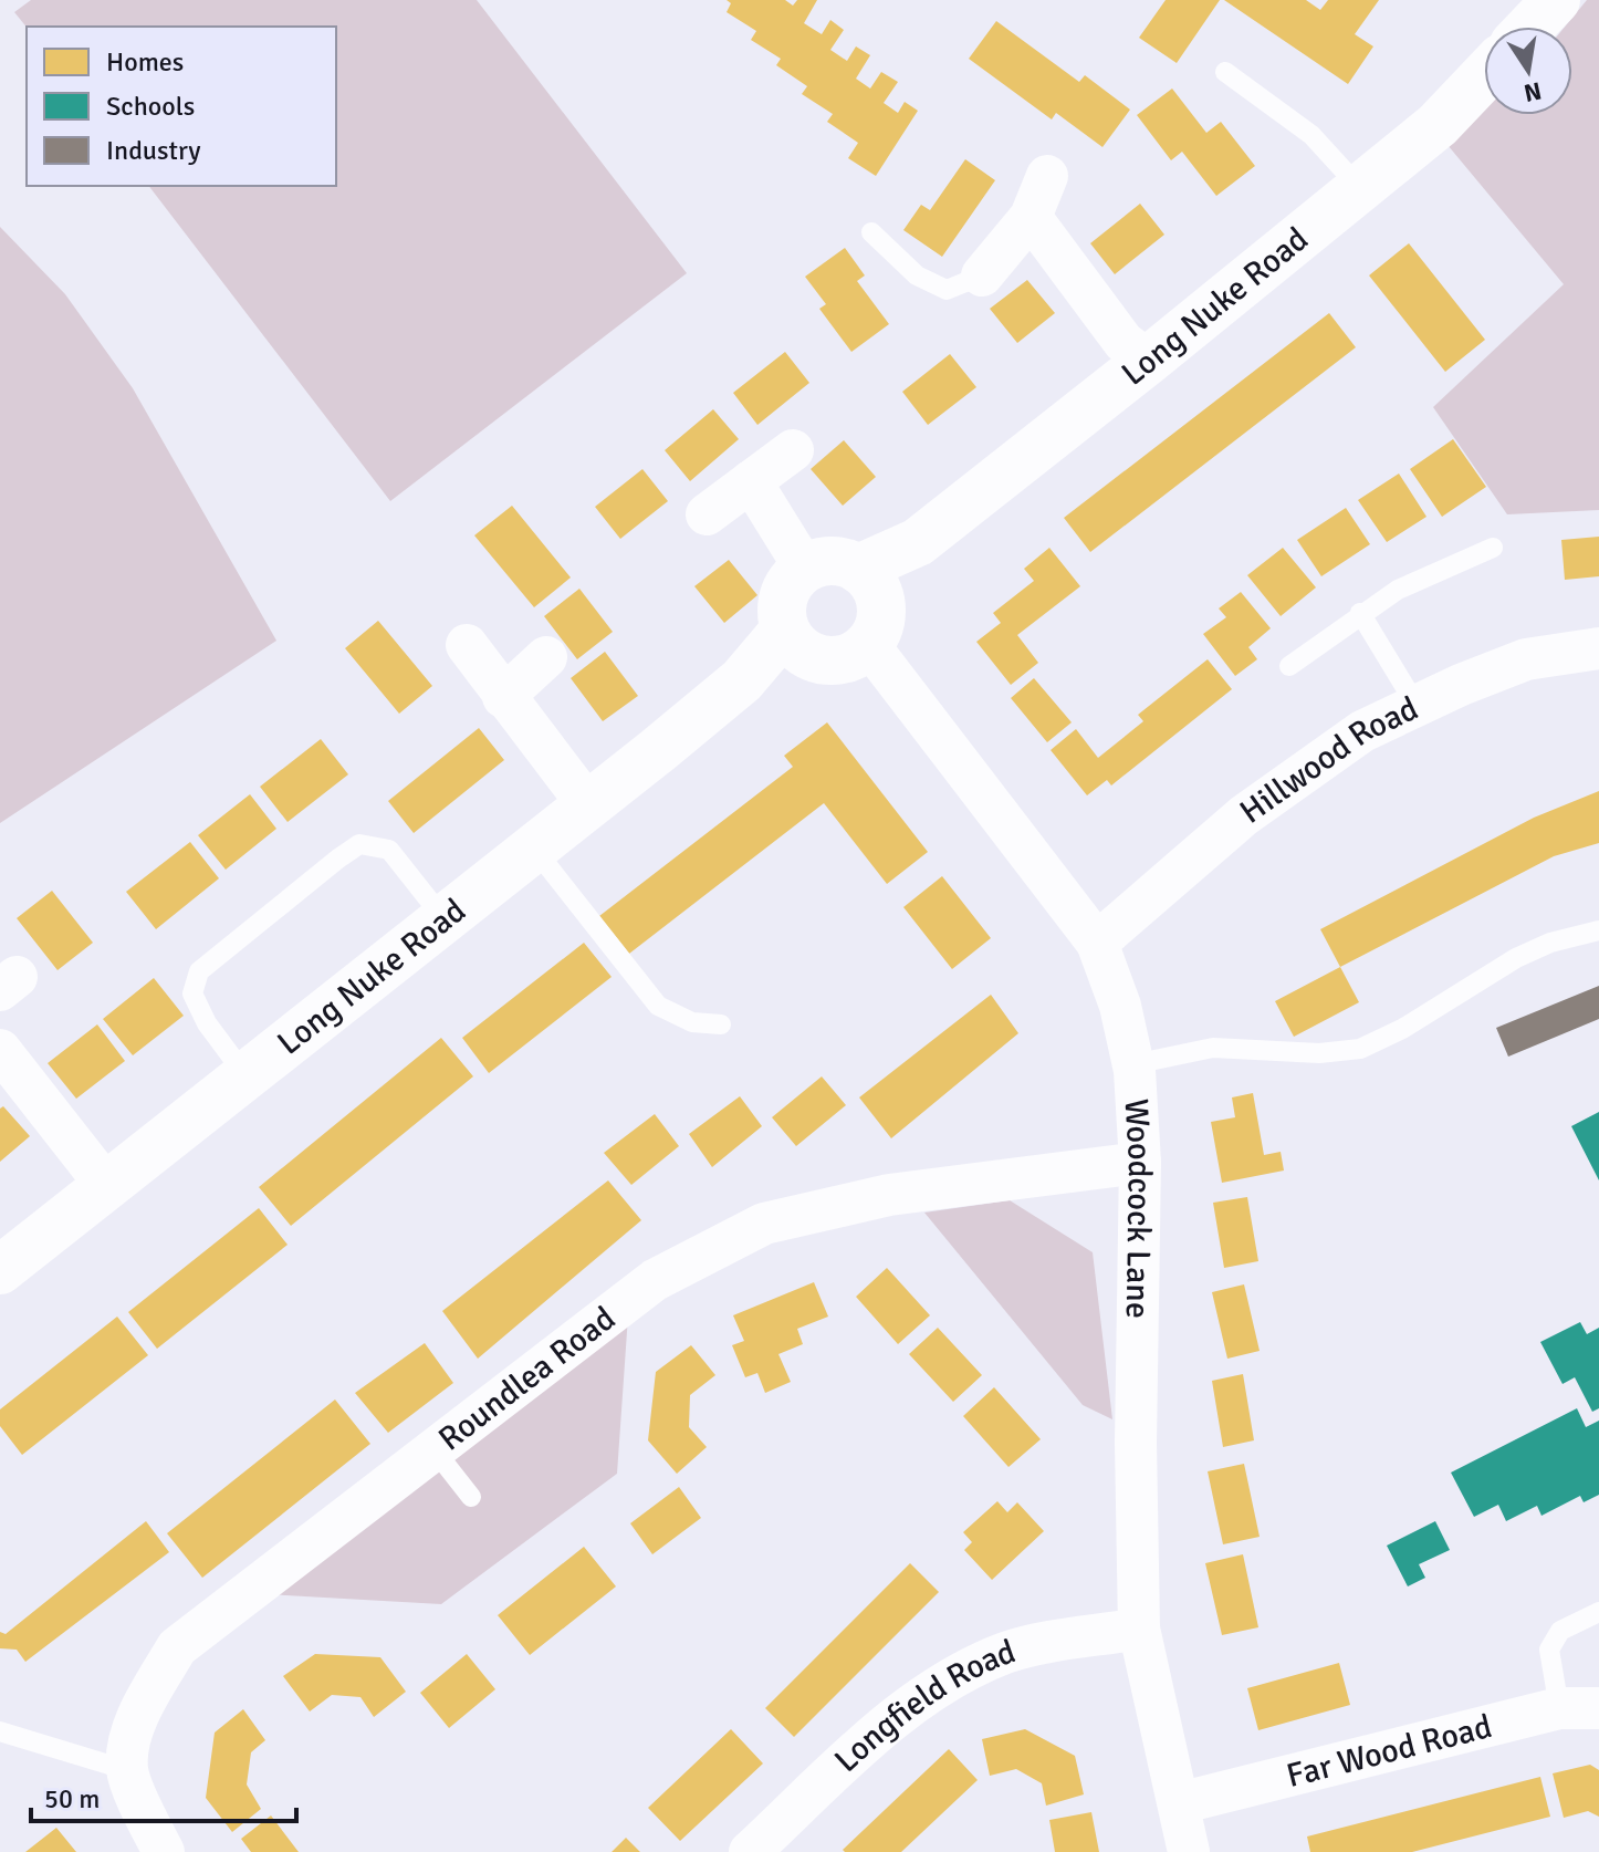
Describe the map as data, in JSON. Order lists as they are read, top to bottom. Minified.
{"streets":{"street":["Long Nuke Road","Hillwood Road","Woodcock Lane","Roundlea Road","Longfield Road","Far Wood Road"]},"crossings":[["Long Nuke Road","Woodcock Lane"],["Hillwood Road","Woodcock Lane"],["Woodcock Lane","Roundlea Road"],["Woodcock Lane","Longfield Road"],["Woodcock Lane","Far Wood Road"]],"legend":["Homes","Schools","Industry"],"scale_bar":"50 m","north":"bottom"}
